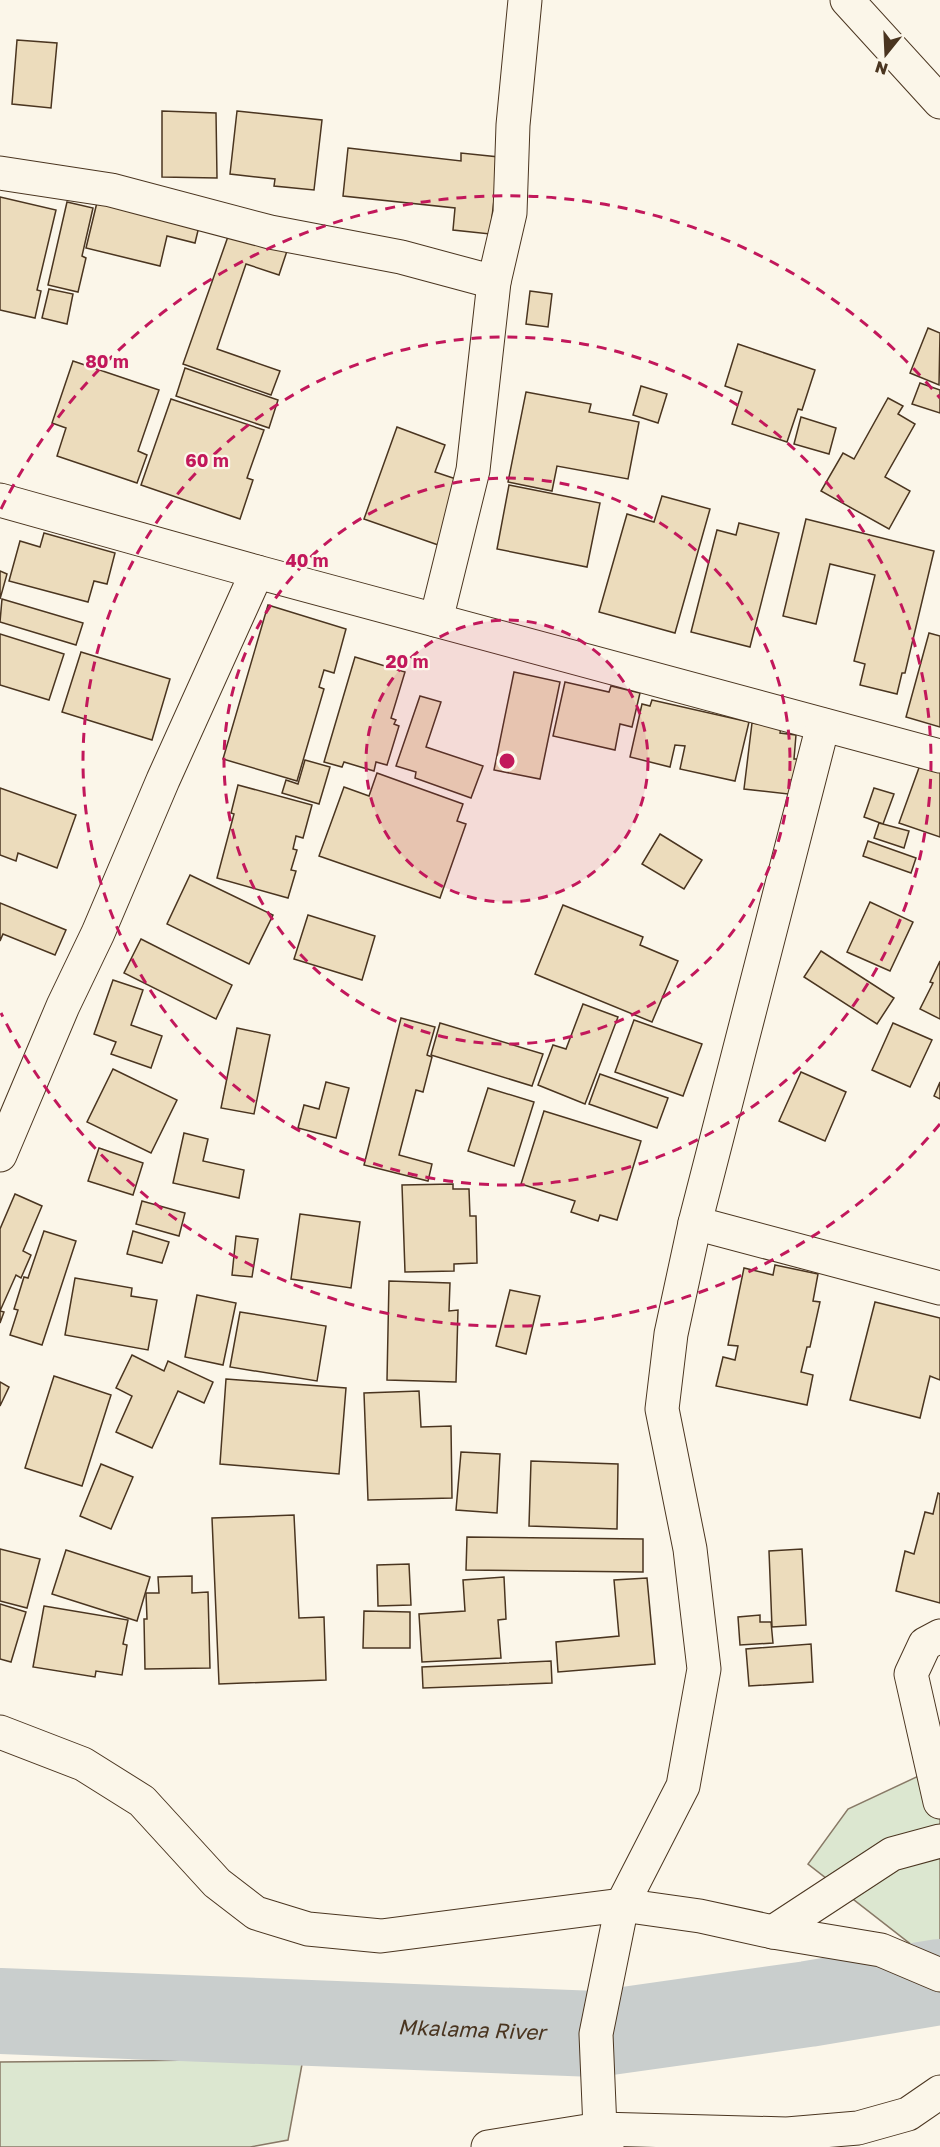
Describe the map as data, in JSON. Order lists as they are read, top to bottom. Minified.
{"water":["Mkalama River"],"north":"bottom","rings":["80 m","60 m","40 m","20 m"]}
